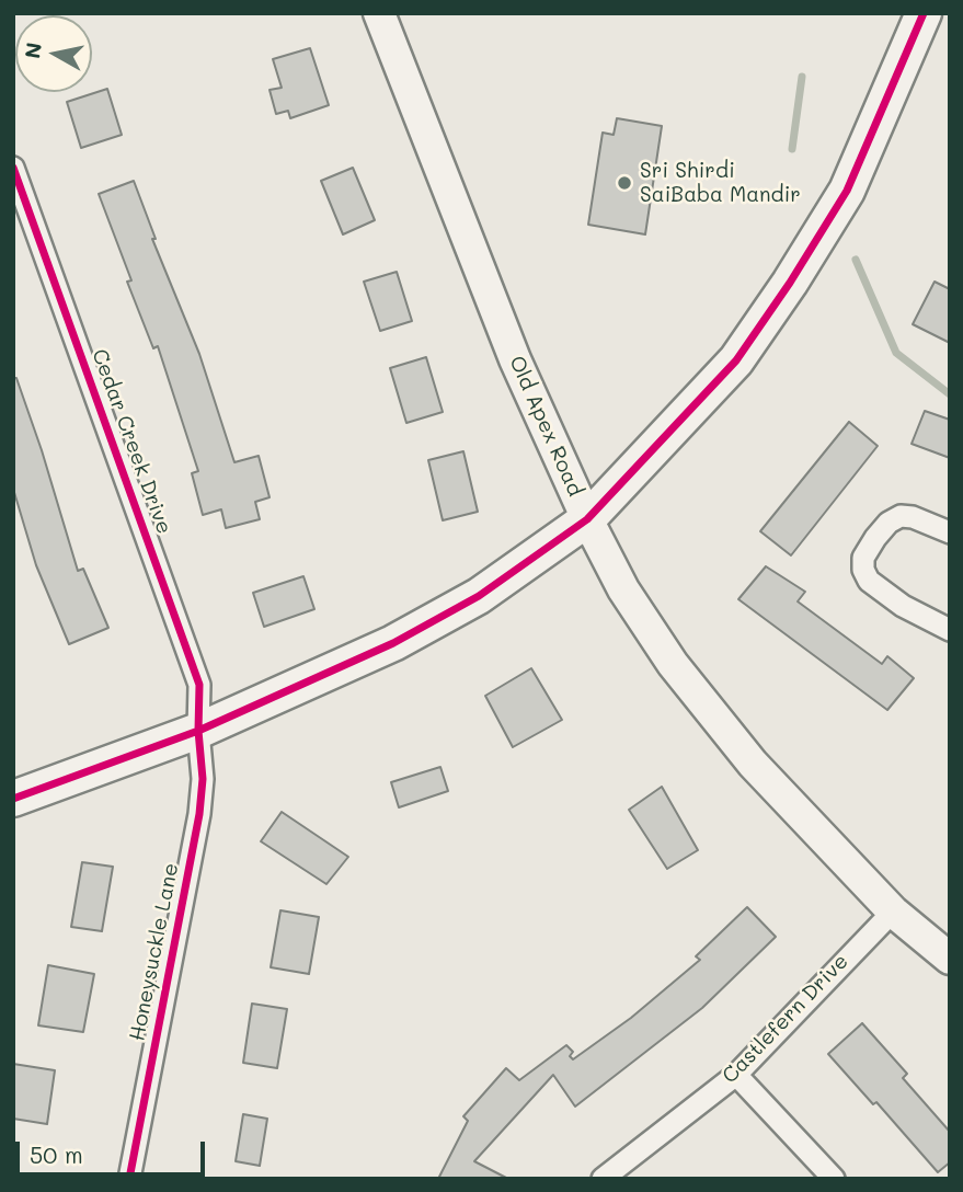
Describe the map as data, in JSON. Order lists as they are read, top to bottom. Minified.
{"streets":{"main road":["Old Apex Road"],"street":["Cedar Creek Drive","Honeysuckle Lane","Castlefern Drive"]},"crossings":[["Old Apex Road","Castlefern Drive"],["Cedar Creek Drive","Honeysuckle Lane"]],"places":["Sri Shirdi SaiBaba Mandir"],"scale_bar":"50 m","north":"left"}
